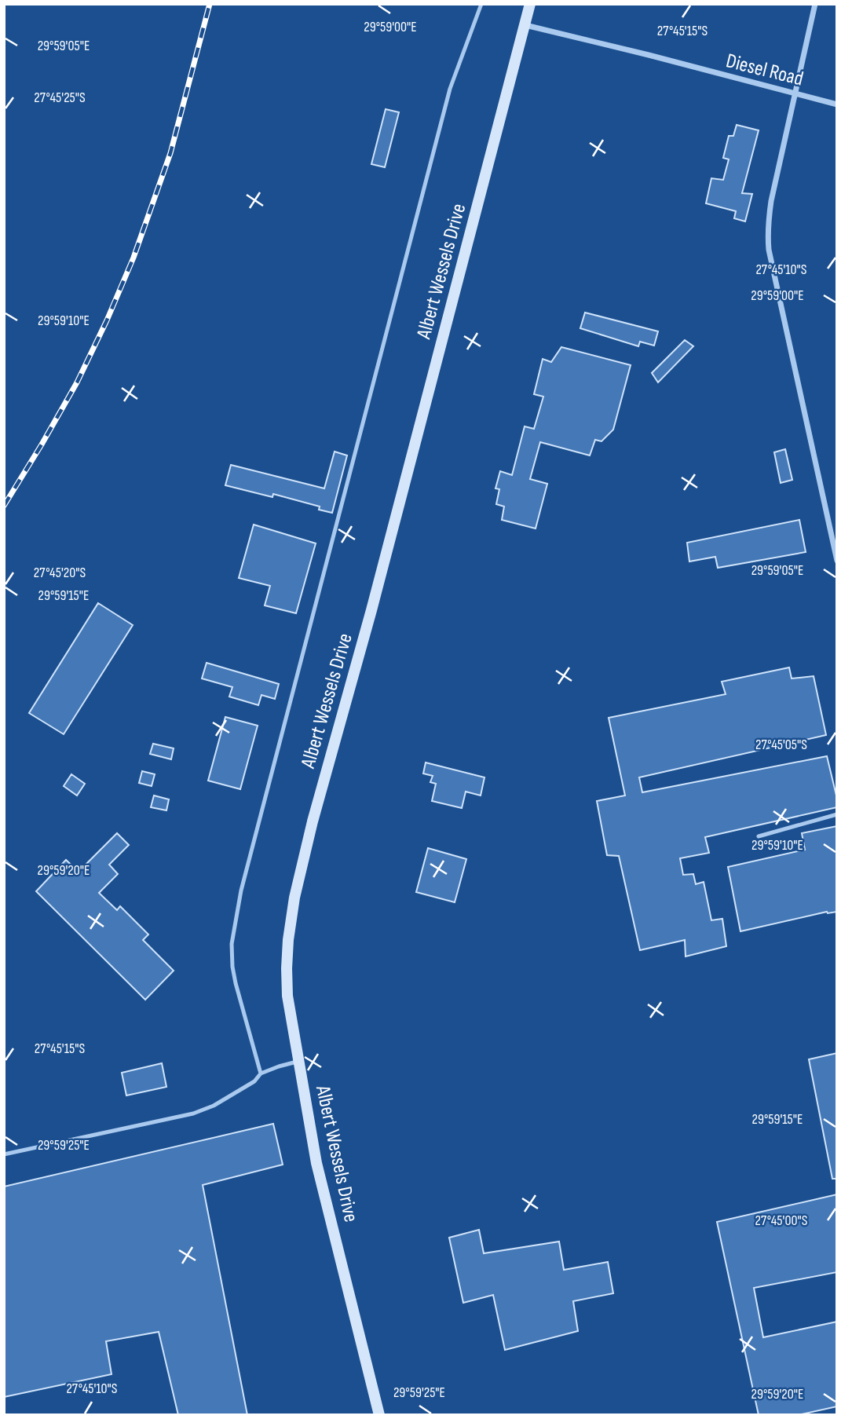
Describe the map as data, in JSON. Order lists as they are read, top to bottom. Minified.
{"streets":{"street":["Diesel Road","Albert Wessels Drive"]},"crossings":[["Diesel Road","Albert Wessels Drive"]],"coordinates":["29°59'00\"E","27°45'15\"S","29°59'05\"E","27°45'25\"S","27°45'10\"S","29°59'10\"E","27°45'20\"S","29°59'15\"E","27°45'05\"S","29°59'20\"E","29°59'25\"E","27°45'00\"S"]}
